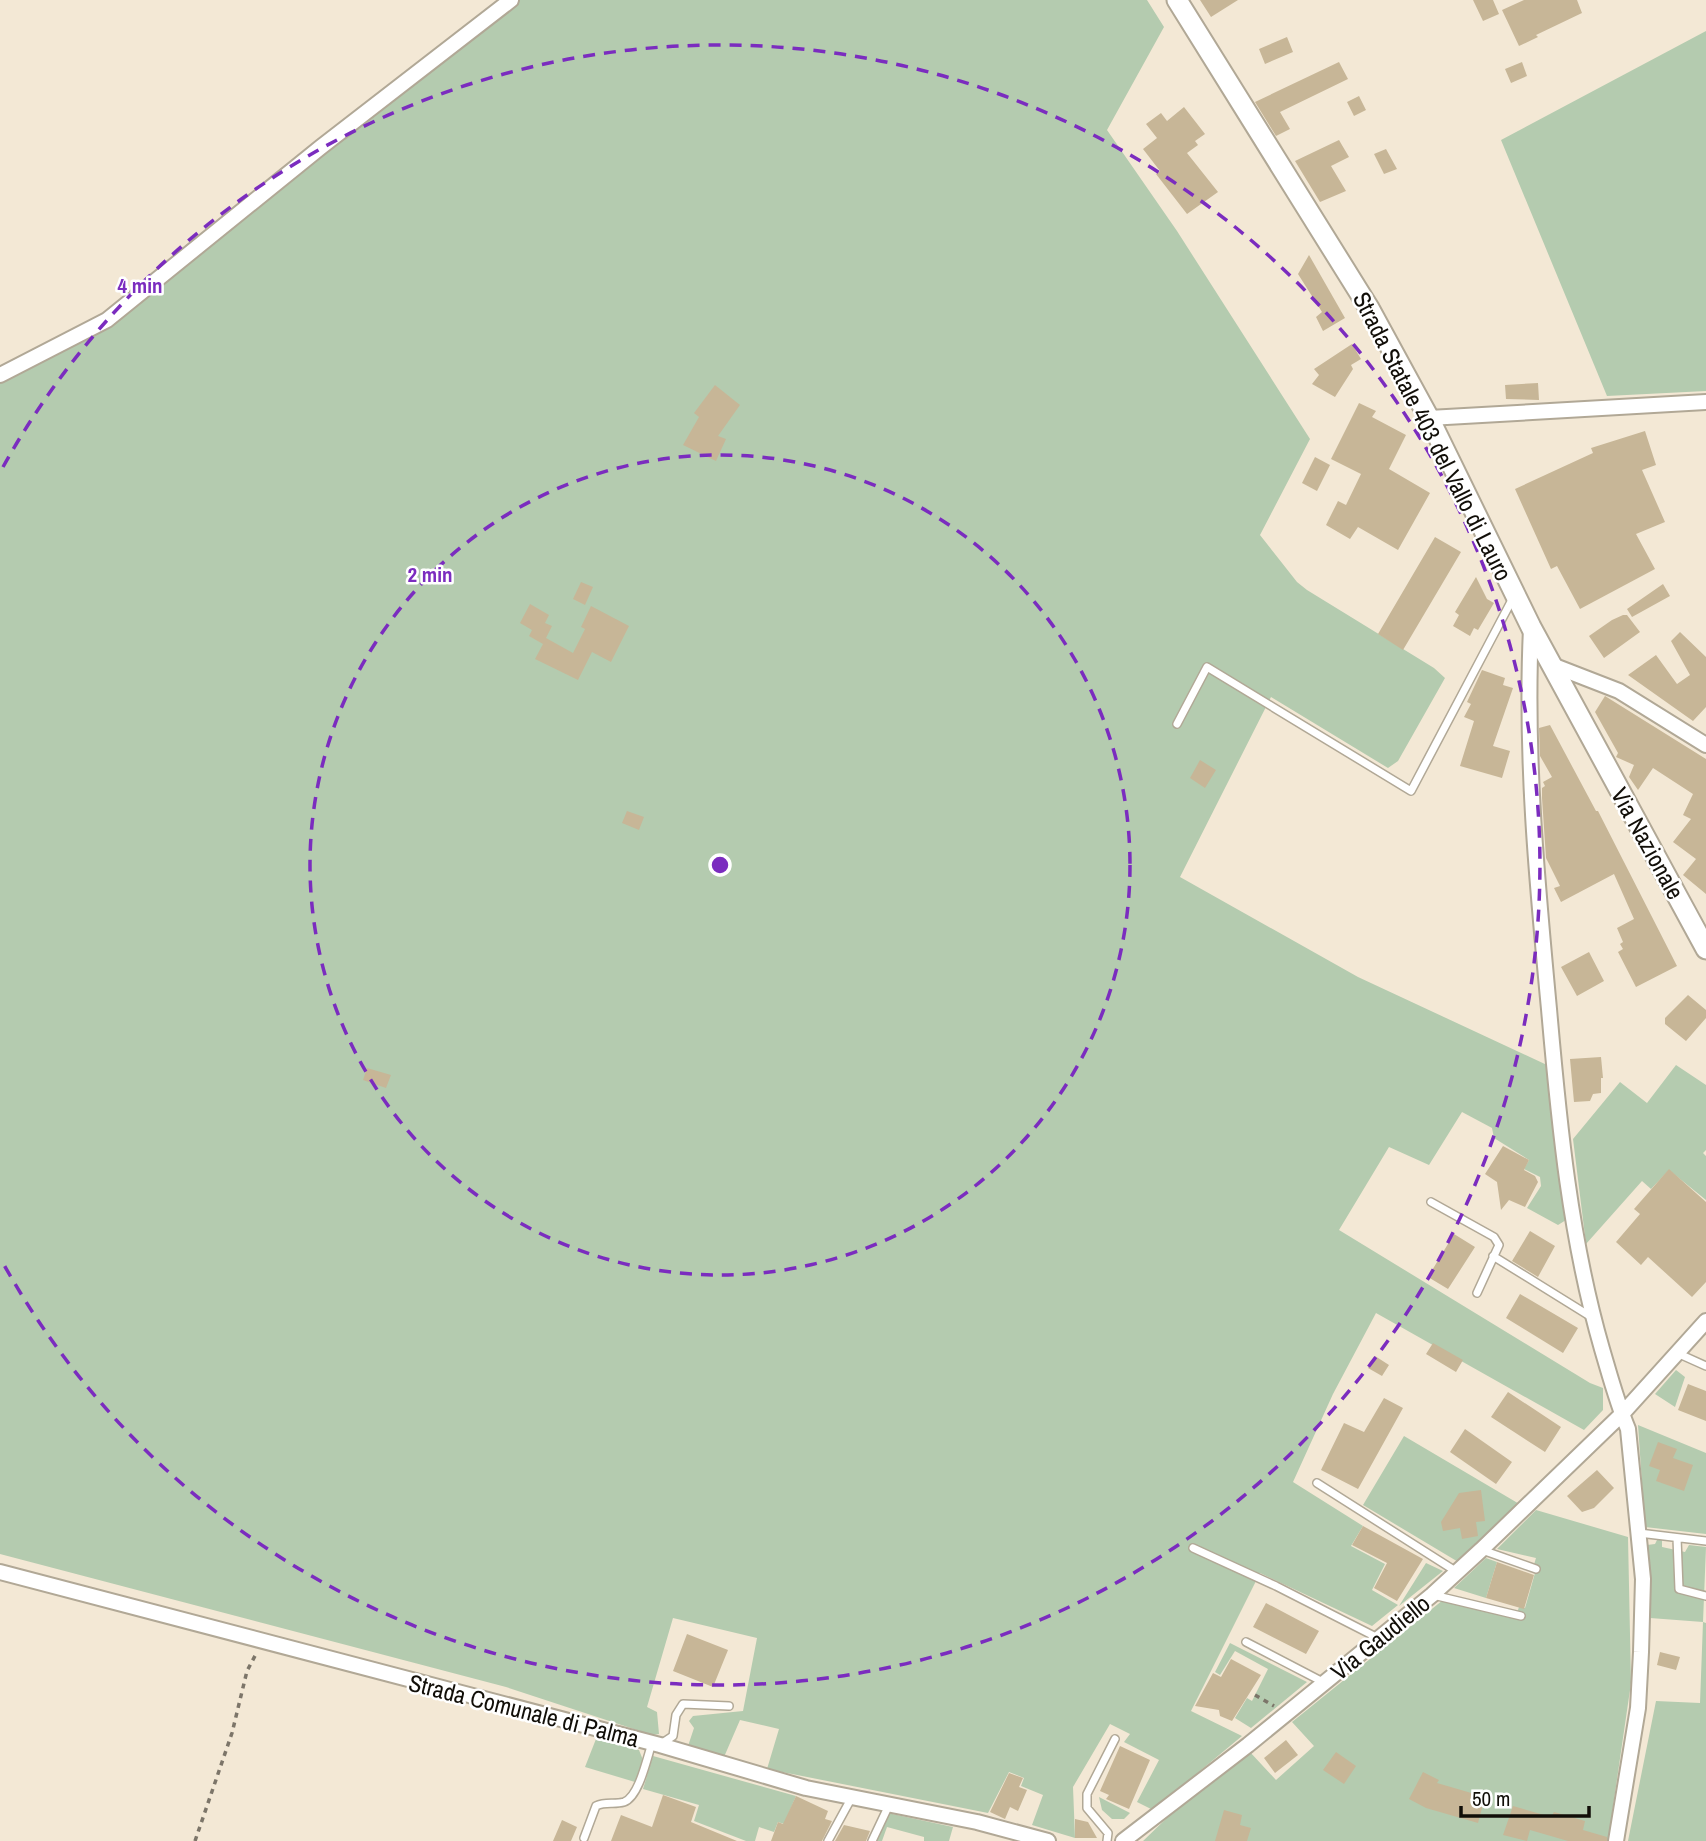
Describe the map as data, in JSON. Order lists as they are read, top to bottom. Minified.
{"streets":{"main road":["Strada Statale 403 del Vallo di Lauro","Via Nazionale"],"street":["Via Gaudiello","Strada Comunale di Palma"]},"crossings":[["Strada Statale 403 del Vallo di Lauro","Via Nazionale"]],"scale_bar":"50 m","rings":["4 min","2 min"]}
